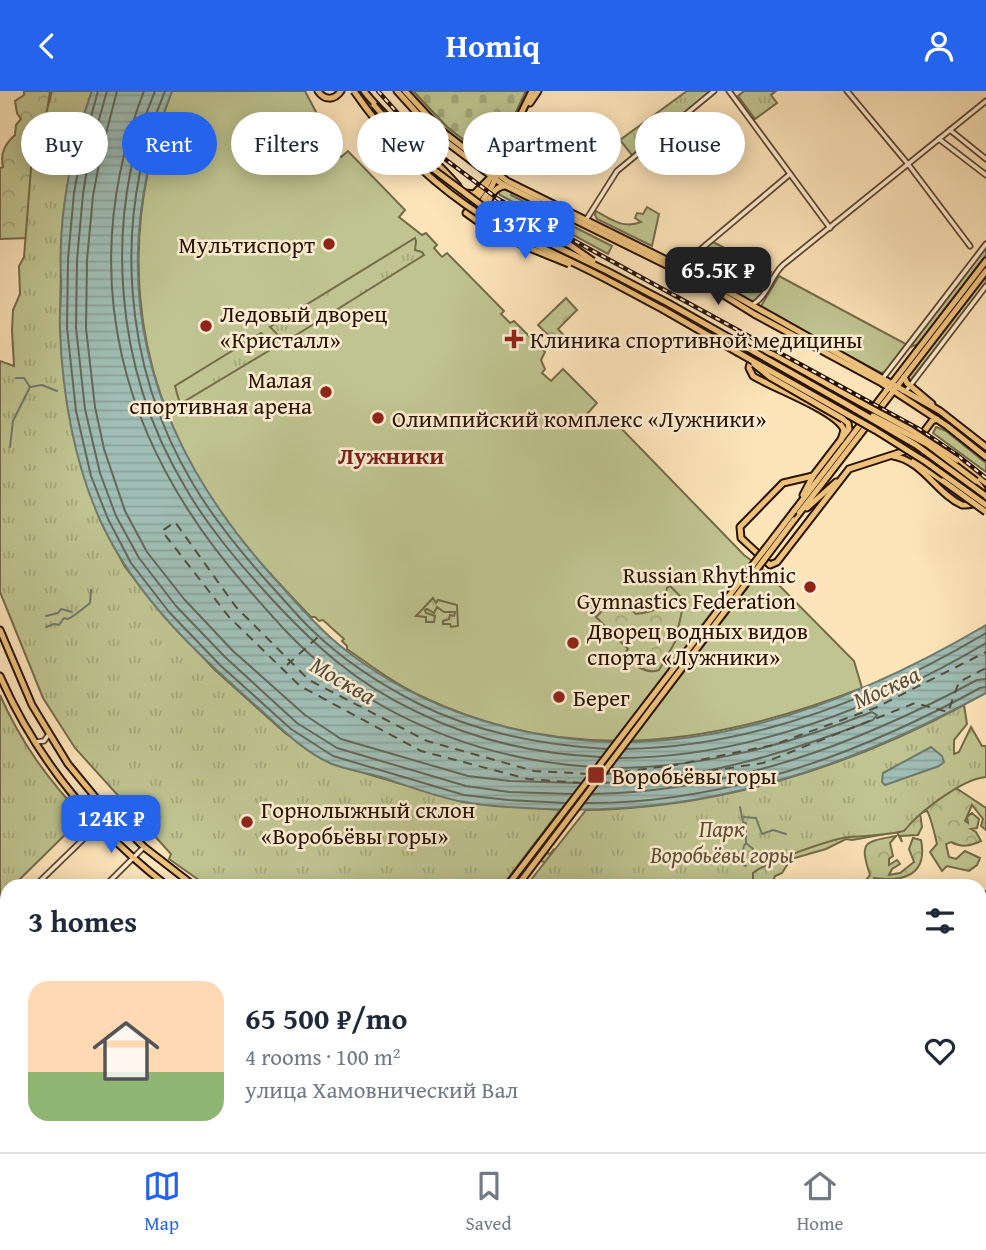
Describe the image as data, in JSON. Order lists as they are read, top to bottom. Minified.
{"districts":["Лужники"],"water":["Москва"],"parks":["Парк Воробьёвы горы"],"places":{"other":["Мультиспорт","Ледовый дворец «Кристалл»","Малая спортивная арена","Олимпийский комплекс «Лужники»","Russian Rhythmic Gymnastics Federation","Дворец водных видов спорта «Лужники»","Берег","Горнолыжный склон «Воробьёвы горы»"],"health":["Клиника спортивной медицины"],"transit":["Воробьёвы горы"]},"page":{"header":"Homiq","chip":["Buy","Rent","Filters","New","Apartment","House"],"price":["137K ₽","65.5K ₽","124K ₽"],"heading":"3 homes","list":[{"name":"65 500 ₽/mo","note":"4 rooms · 100 m² · улица Хамовнический Вал"}],"tabs":["Map","Saved","Home"]}}
